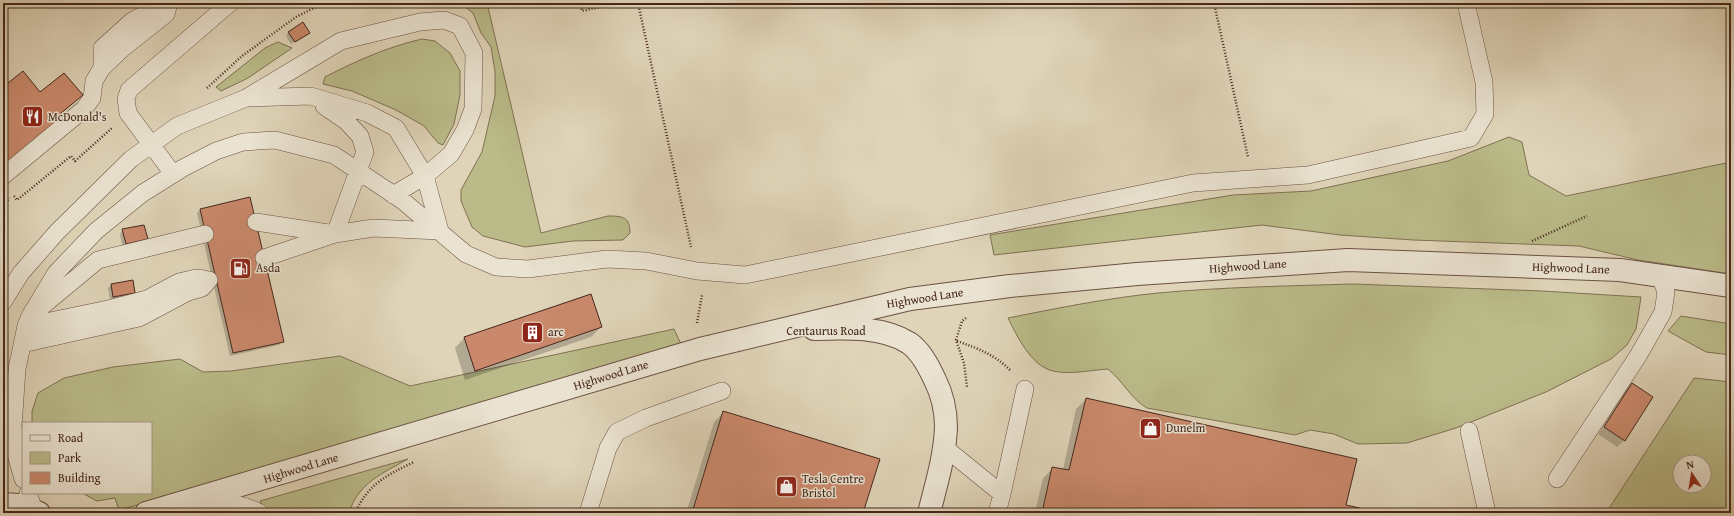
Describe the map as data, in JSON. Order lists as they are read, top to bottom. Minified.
{"streets":{"street":["Highwood Lane","Centaurus Road"]},"crossings":[["Highwood Lane","Centaurus Road"]],"places":{"restaurant":["McDonald's"],"fuel station":["Asda"],"building":["arc"],"shop":["Dunelm","Tesla Centre Bristol"]},"legend":["Road","Park","Building"],"north":"top"}
